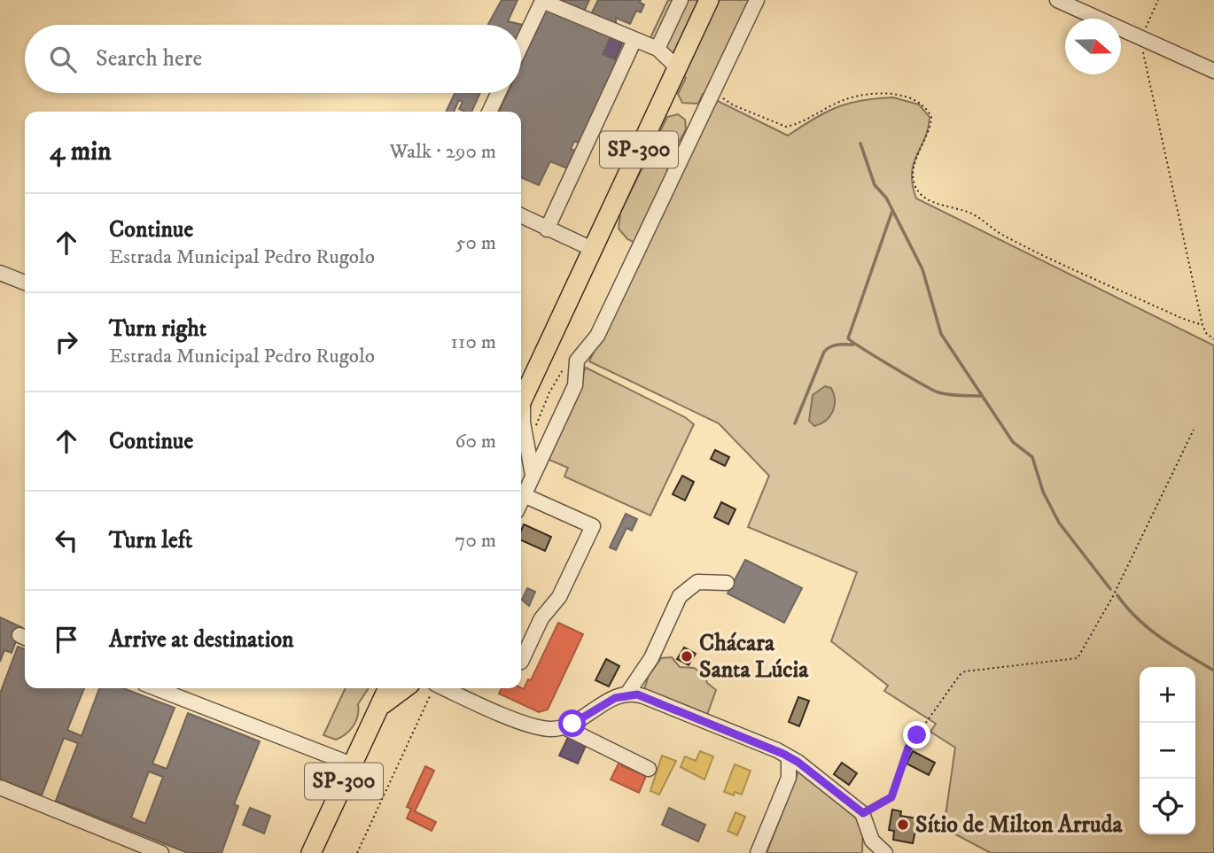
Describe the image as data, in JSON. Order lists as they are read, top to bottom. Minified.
{"streets":{"main road":["SP-300"]},"places":["Chácara Santa Lúcia","Sítio de Milton Arruda"],"north":"right","page":{"search":"Search here","heading":["4 min","Walk · 290 m"],"list":[["Continue","Estrada Municipal Pedro Rugolo","50 m"],["Turn right","Estrada Municipal Pedro Rugolo","110 m"],["Continue","60 m"],["Turn left","70 m"],"Arrive at destination"],"map_buttons":["+","−"]}}
